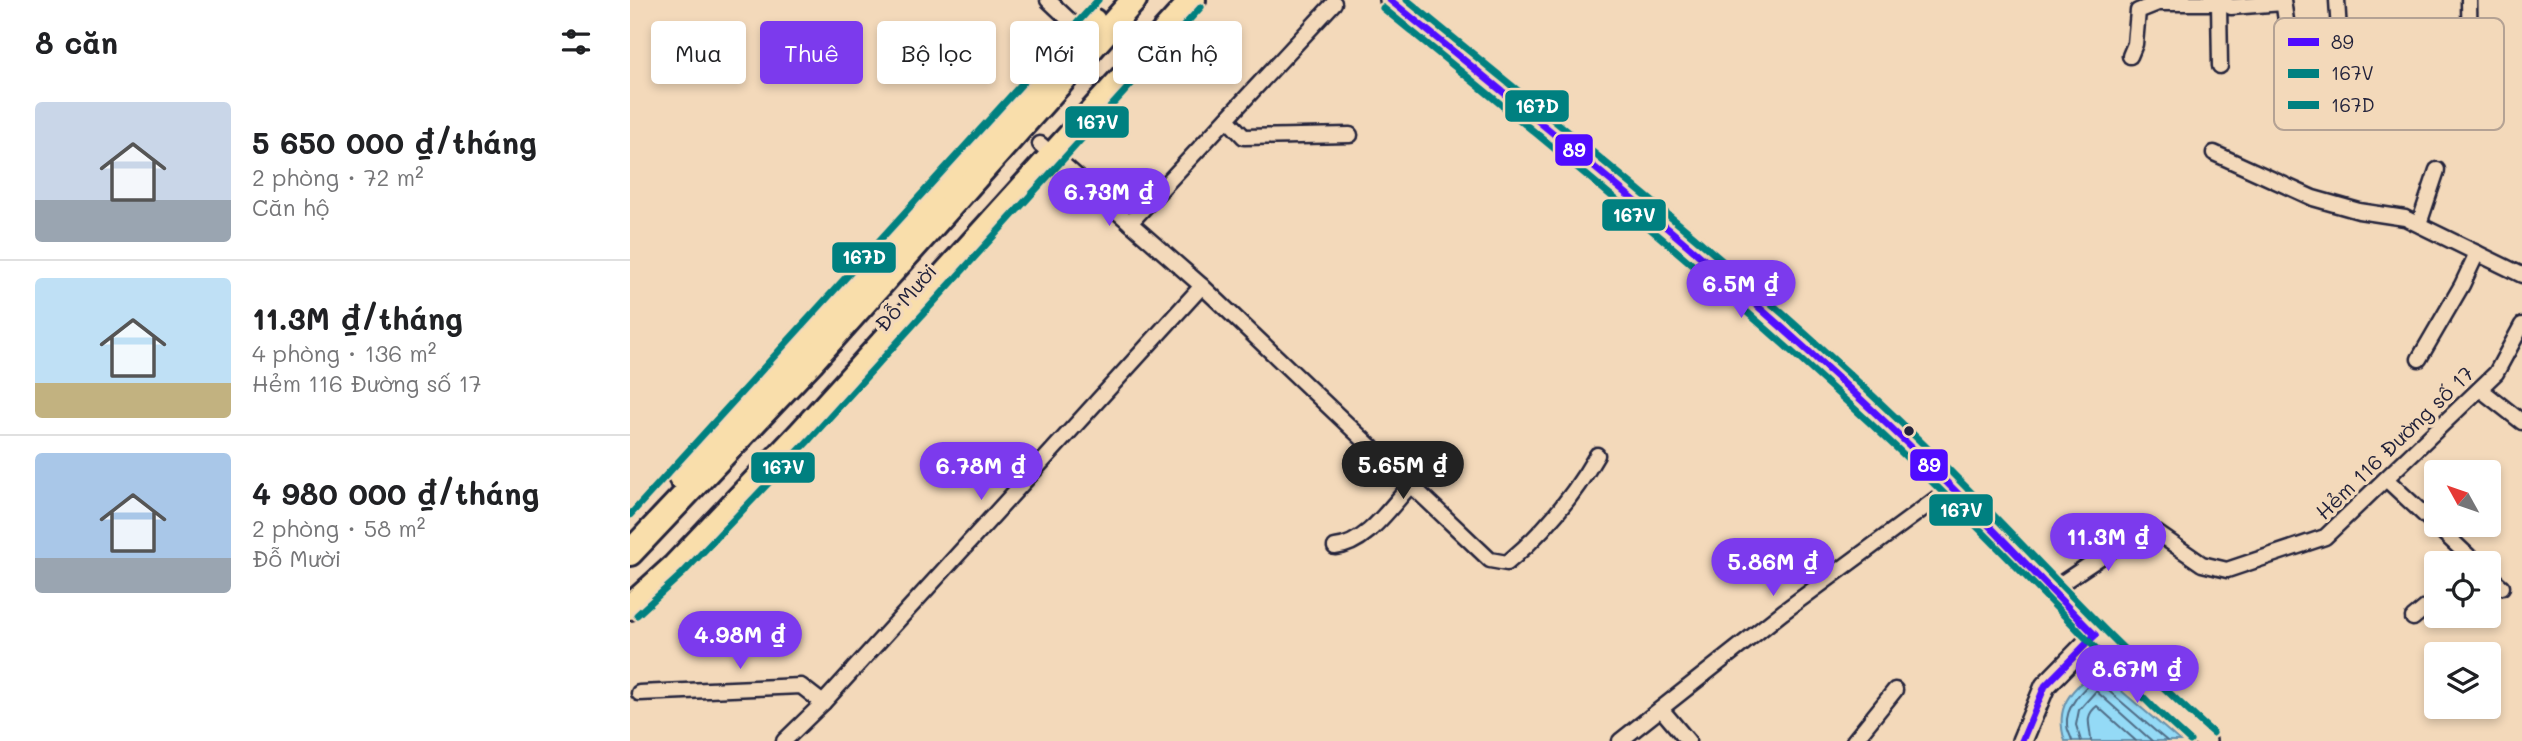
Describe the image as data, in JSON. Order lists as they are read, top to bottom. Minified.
{"streets":{"highway":["Đỗ Mười"],"street":["Hẻm 116 Đường số 17"]},"lines":["transit line 89","transit line 167D","transit line 167V"],"legend":["89","167V","167D"],"north":"top left","page":{"heading":"8 căn","chip":["Mua","Thuê","Bộ lọc","Mới","Căn hộ"],"list":[{"name":"5 650 000 ₫/tháng","note":"2 phòng · 72 m² · Căn hộ"},{"name":"11.3M ₫/tháng","note":"4 phòng · 136 m² · Hẻm 116 Đường số 17"},{"name":"4 980 000 ₫/tháng","note":"2 phòng · 58 m² · Đỗ Mười"}],"price":["6.73M ₫","6.5M ₫","5.65M ₫","6.78M ₫","11.3M ₫","5.86M ₫","4.98M ₫","8.67M ₫"]}}
